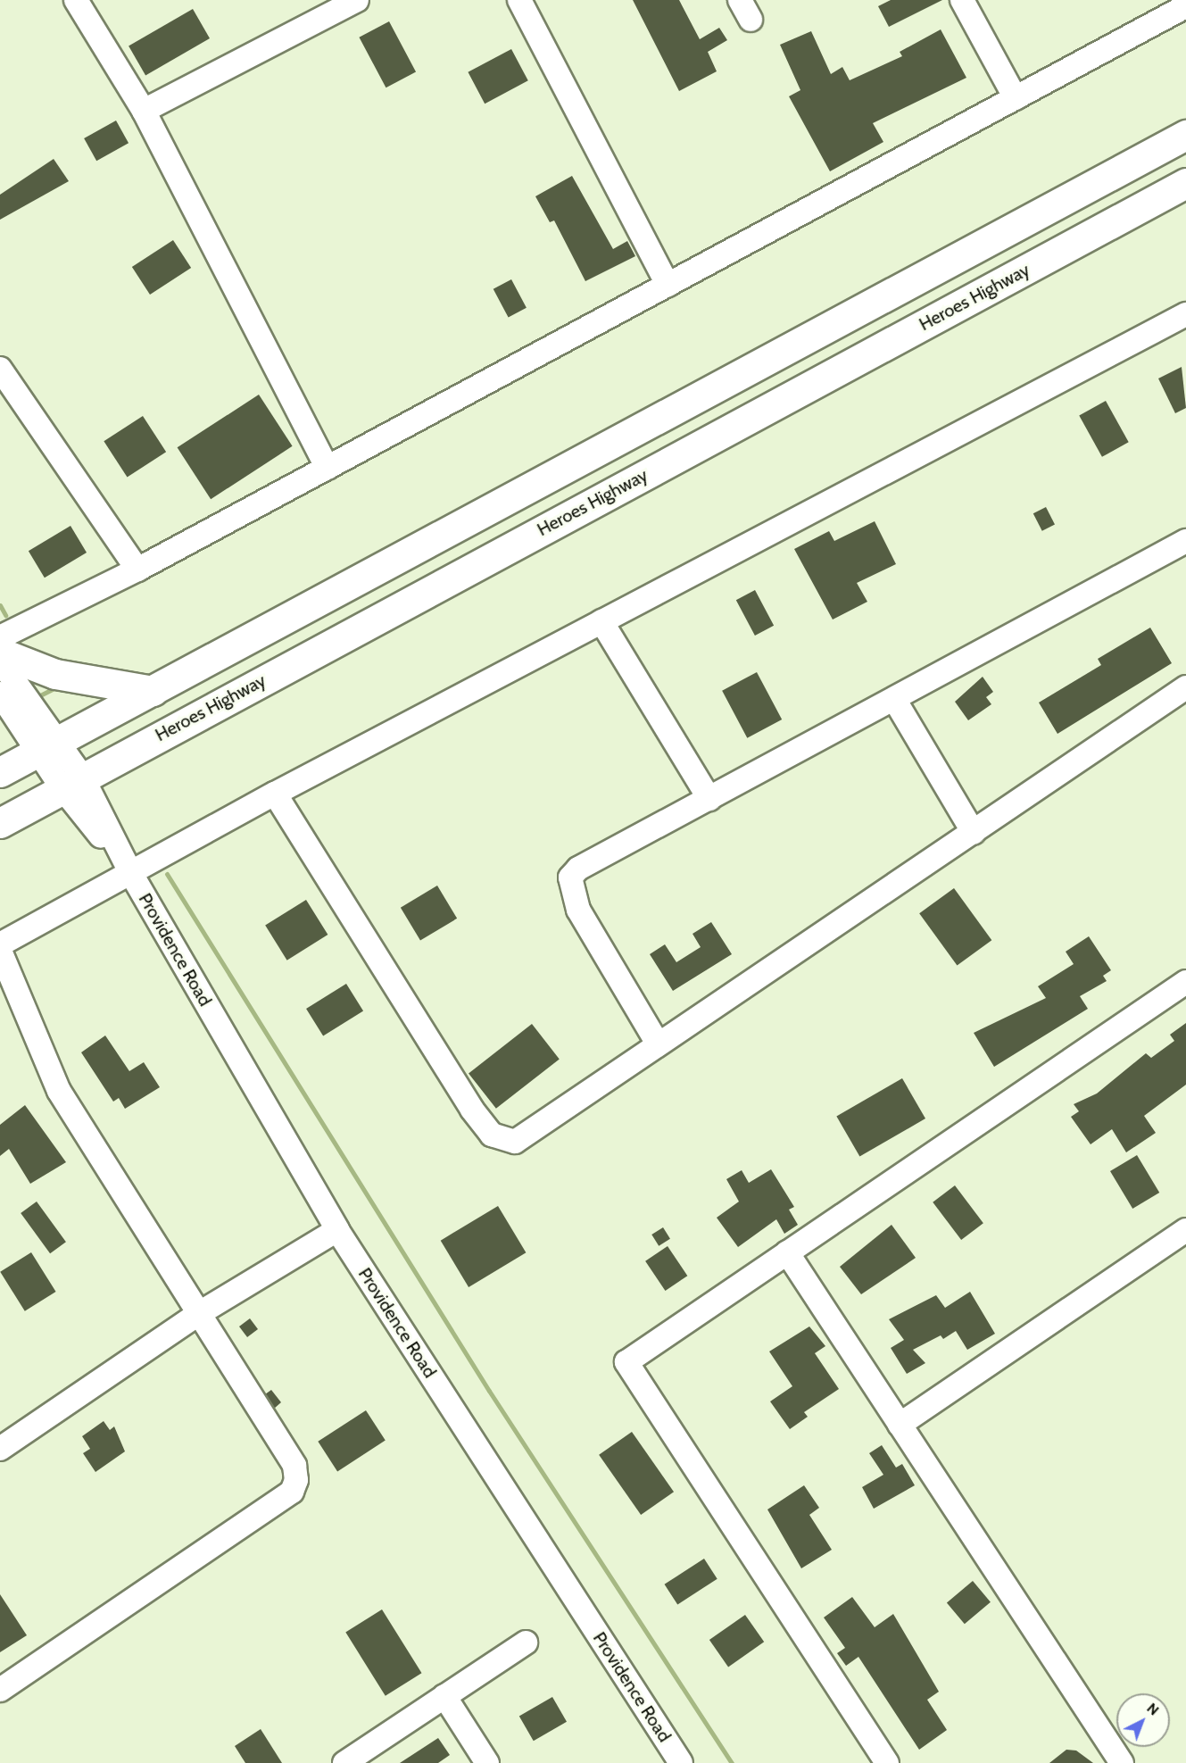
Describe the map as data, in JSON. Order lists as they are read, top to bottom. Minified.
{"streets":{"main road":["Heroes Highway"],"street":["Providence Road"]},"crossings":[["Heroes Highway","Providence Road"]],"north":"top right"}
